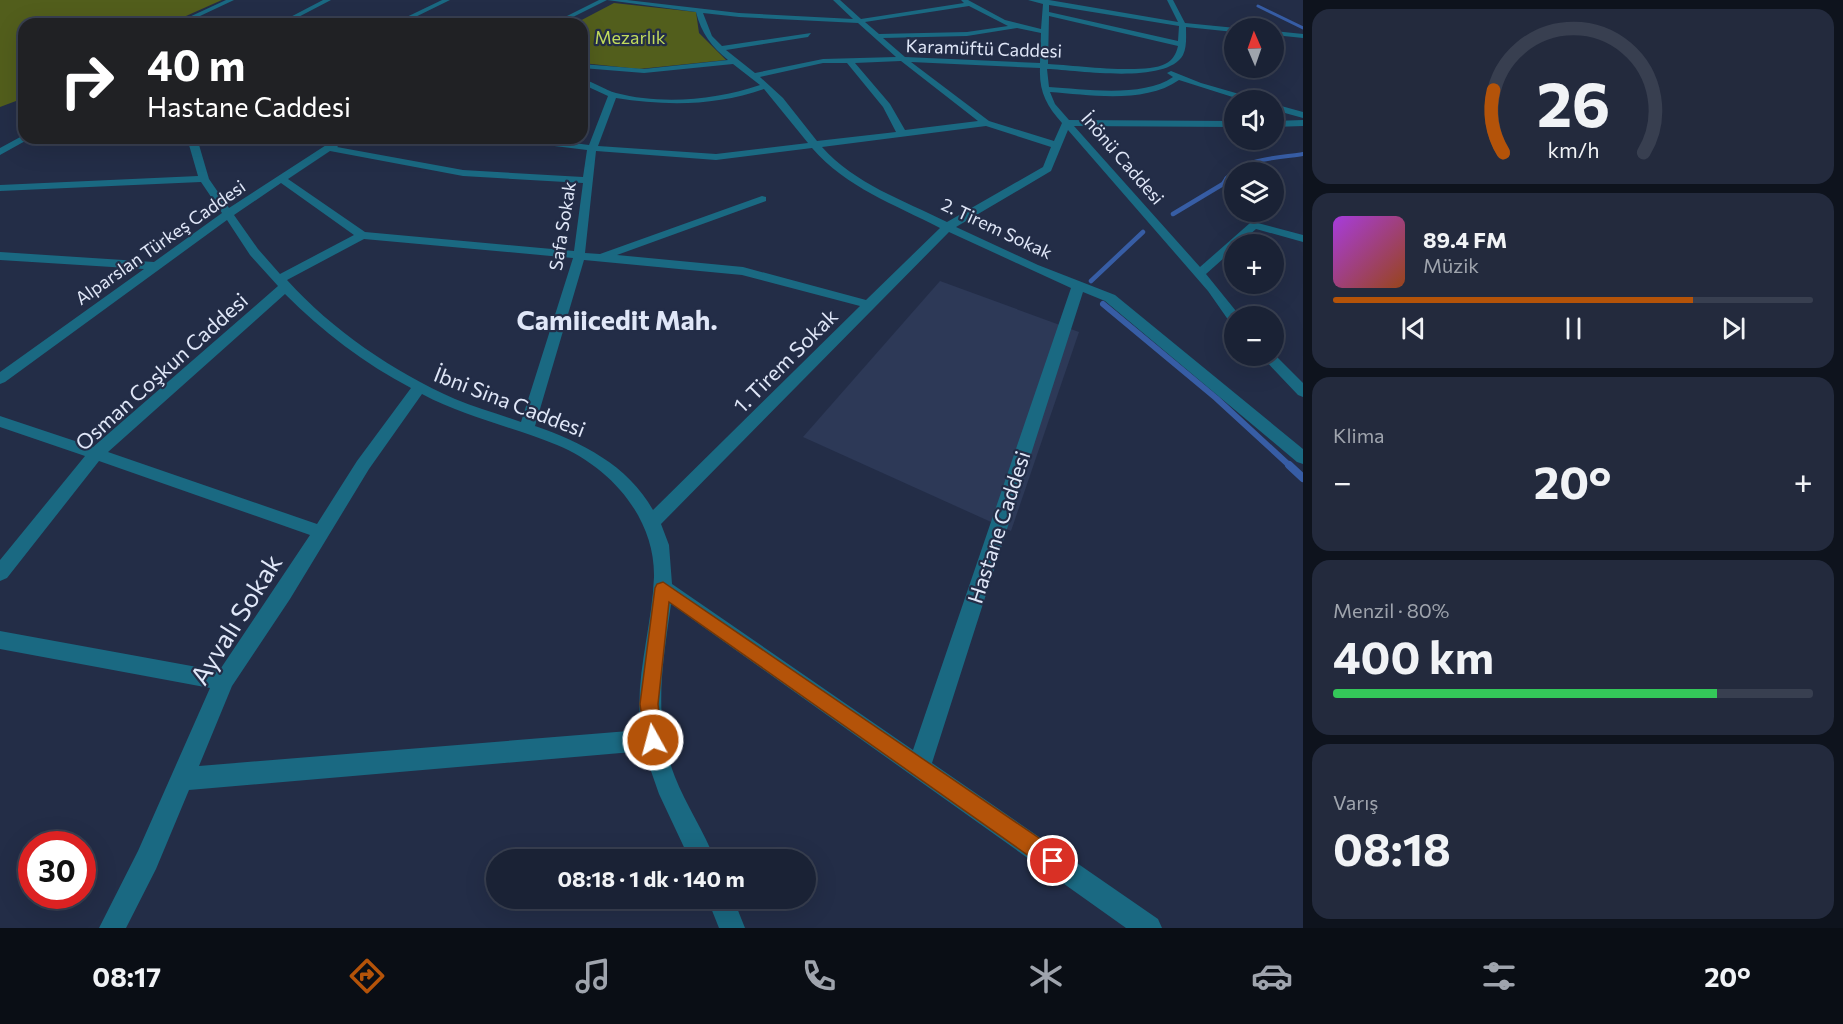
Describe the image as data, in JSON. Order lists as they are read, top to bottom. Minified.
{"streets":{"street":["Karamüftü Caddesi","İnönü Caddesi","Safa Sokak","2. Tirem Sokak","Alparslan Türkeş Caddesi","1. Tirem Sokak","Osman Coşkun Caddesi","İbni Sina Caddesi","Hastane Caddesi","Ayvalı Sokak"]},"crossings":[["Karamüftü Caddesi","2. Tirem Sokak"],["İnönü Caddesi","1. Tirem Sokak"],["Safa Sokak","İbni Sina Caddesi"],["2. Tirem Sokak","1. Tirem Sokak"],["2. Tirem Sokak","Hastane Caddesi"],["Alparslan Türkeş Caddesi","İbni Sina Caddesi"],["1. Tirem Sokak","İbni Sina Caddesi"],["Osman Coşkun Caddesi","İbni Sina Caddesi"],["İbni Sina Caddesi","Ayvalı Sokak"]],"districts":["Camiicedit Mah."],"parks":["Mezarlık"],"north":"top","page":{"map_buttons":["+","−"],"turn":["40 m","Hastane Caddesi"],"song":["89.4 FM","Müzik"],"tile":["Klima",["Menzil · 80%","400 km"],["Varış","08:18"]],"heat":["−","20°","+"],"limit":"30","trip":"08:18 · 1 dk · 140 m","tabs":["08:17","20°"],"gauge":["26","km/h"]}}
